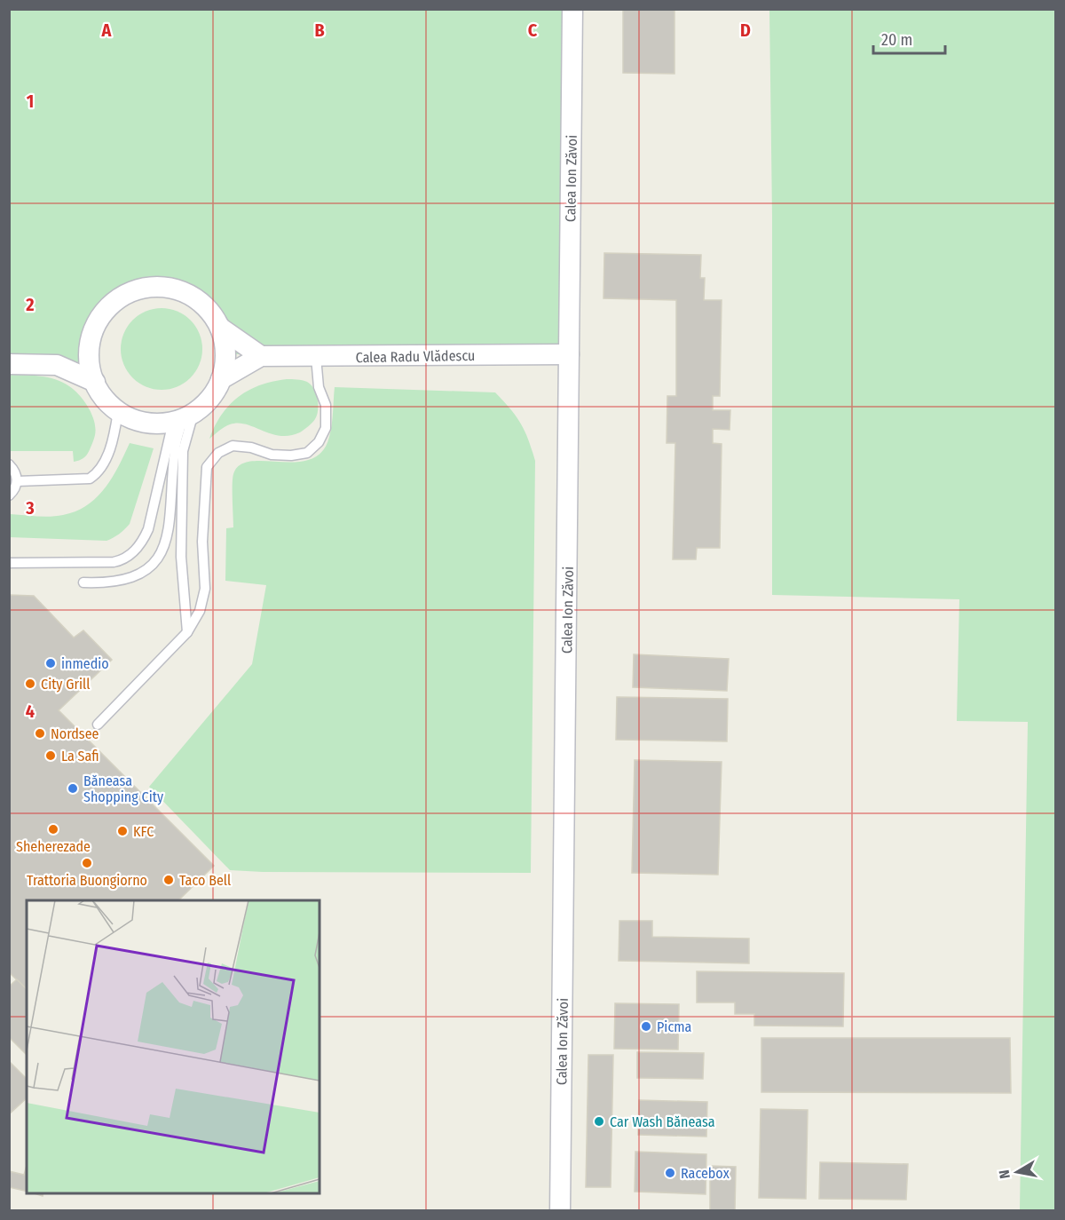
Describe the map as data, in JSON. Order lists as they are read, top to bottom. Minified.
{"streets":{"street":["Calea Ion Zăvoi","Calea Radu Vlădescu"]},"crossings":[["Calea Ion Zăvoi","Calea Radu Vlădescu"]],"places":["inmedio","City Grill","Nordsee","La Safi","Băneasa Shopping City","Sheherezade","KFC","Trattoria Buongiorno","Taco Bell","Picma","Car Wash Băneasa","Racebox"],"scale_bar":"20 m","north":"left","grid":{"columns":["A","B","C","D"],"rows":["1","2","3","4"]}}
